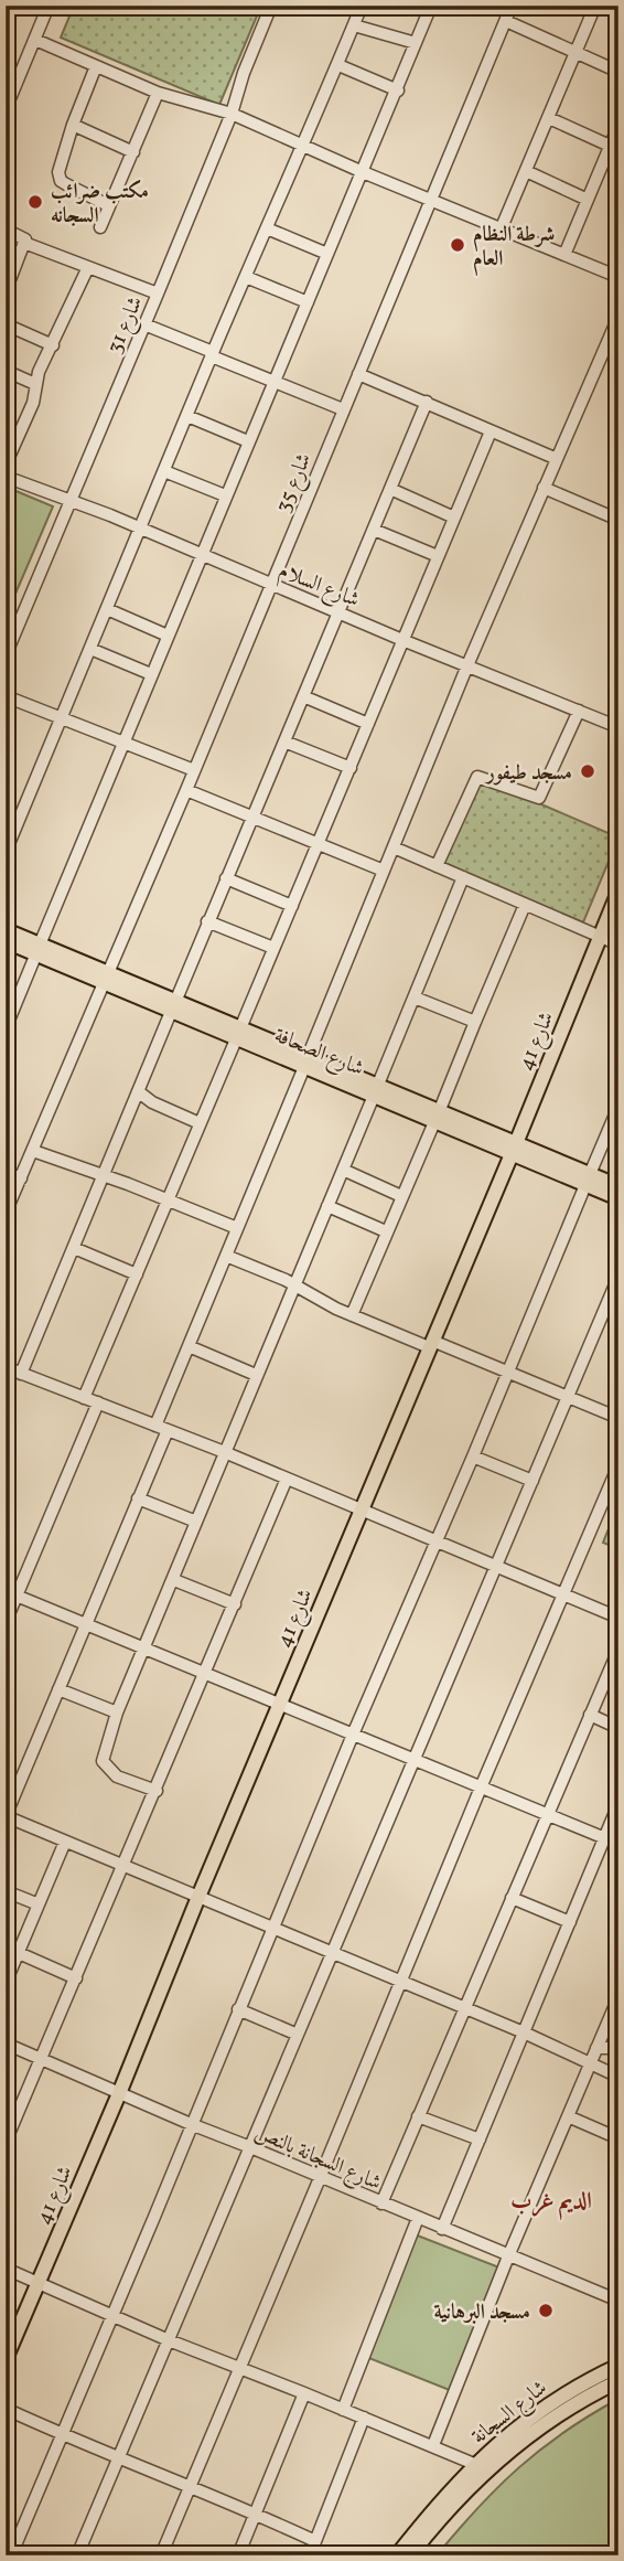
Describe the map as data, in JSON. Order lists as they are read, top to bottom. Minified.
{"streets":{"main road":["شارع 41","شارع الصحافة","شارع السجانة"],"street":["شارع 31","شارع 35","شارع السلام","شارع السجانة بالنص"]},"crossings":[["شارع 31","شارع السلام"],["شارع 35","شارع السلام"],["شارع 35","شارع الصحافة"],["شارع 41","شارع الصحافة"],["شارع 41","شارع السجانة بالنص"]],"districts":["الديم غرب"],"places":["مكتب ضرائب السجانه","شرطة النظام العام","مسجد طيفور","مسجد البرهانية"]}
